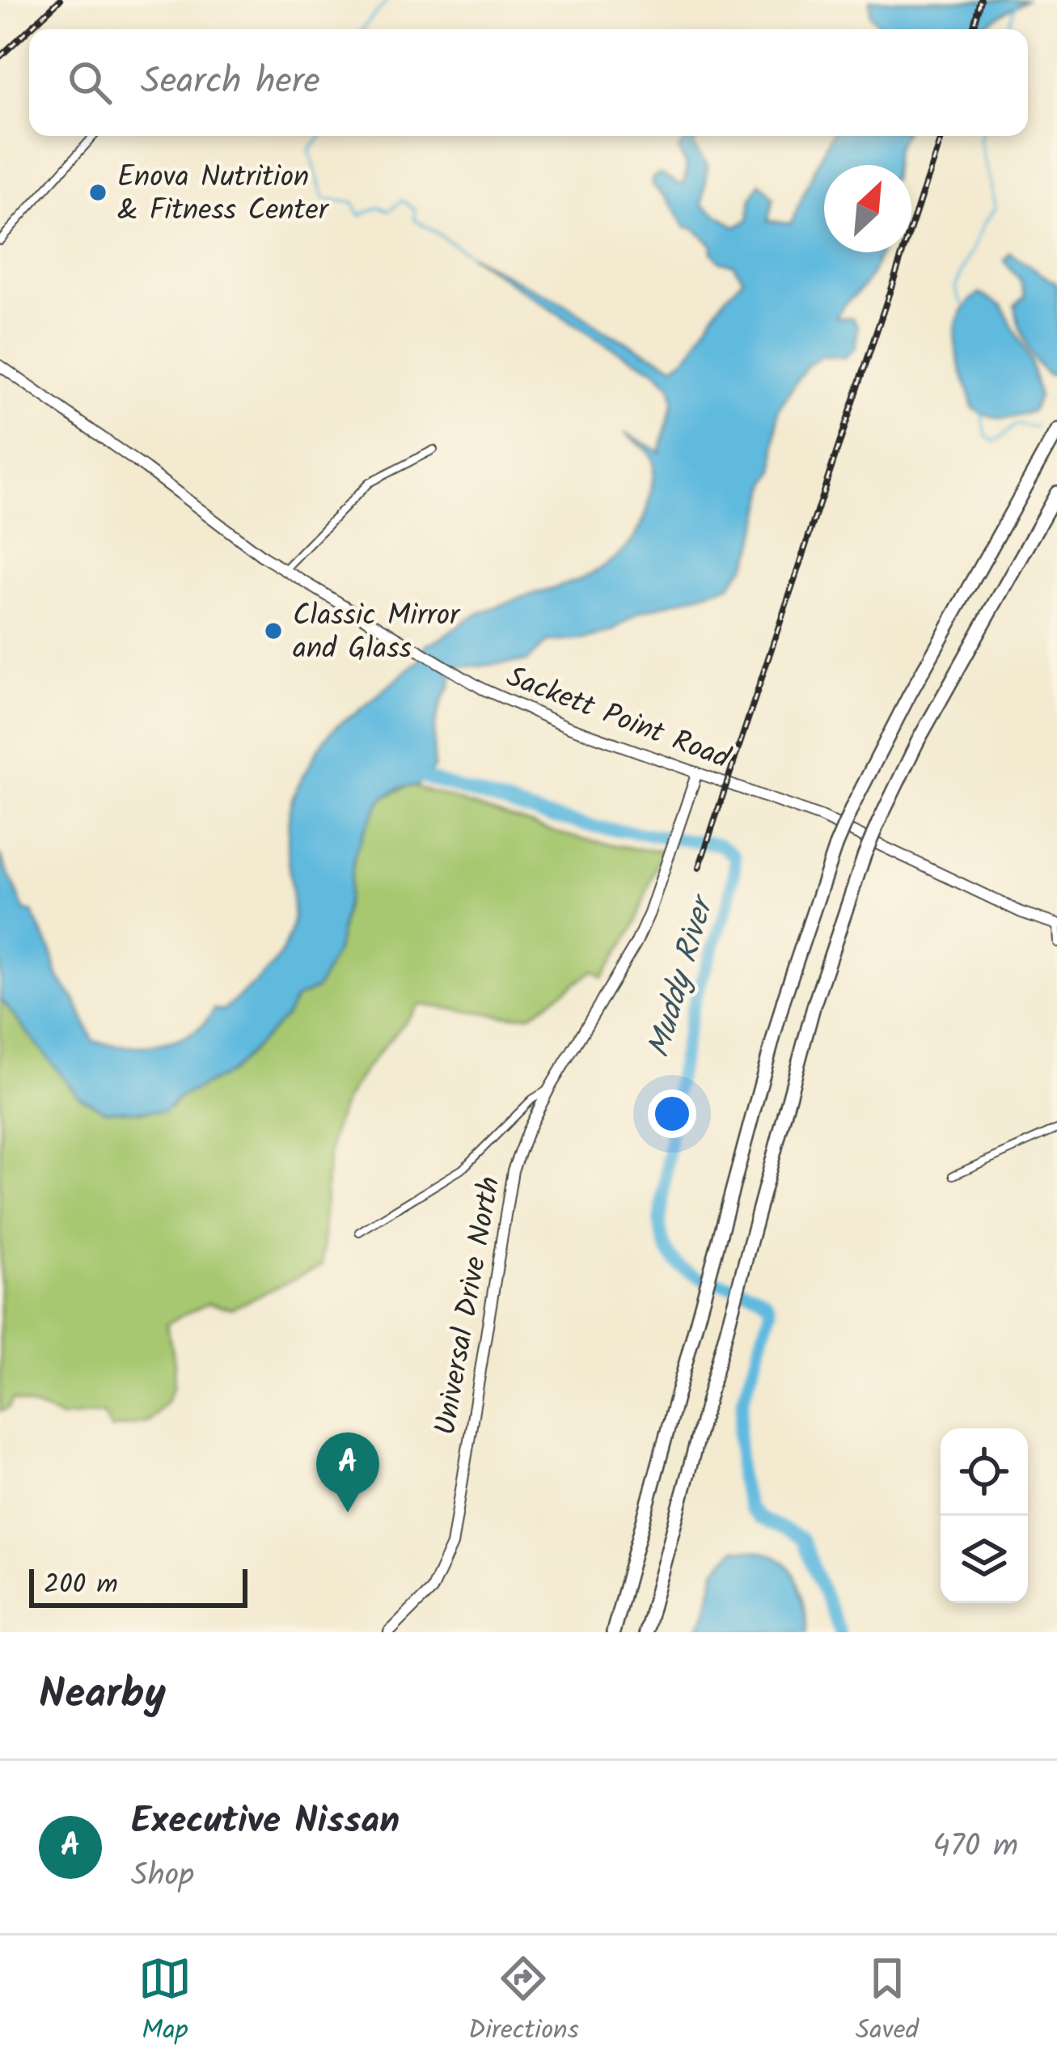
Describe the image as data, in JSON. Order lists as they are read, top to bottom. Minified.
{"streets":{"street":["Sackett Point Road","Universal Drive North"]},"crossings":[["Sackett Point Road","Universal Drive North"]],"water":["Muddy River"],"places":["Enova Nutrition & Fitness Center","Classic Mirror and Glass"],"scale_bar":"200 m","north":"top right","page":{"search":"Search here","pins":"A","scale":"200 m","heading":"Nearby","list":[{"mark":"A","name":"Executive Nissan","note":"Shop","value":"470 m"}],"nav":["Map","Directions","Saved"]}}
